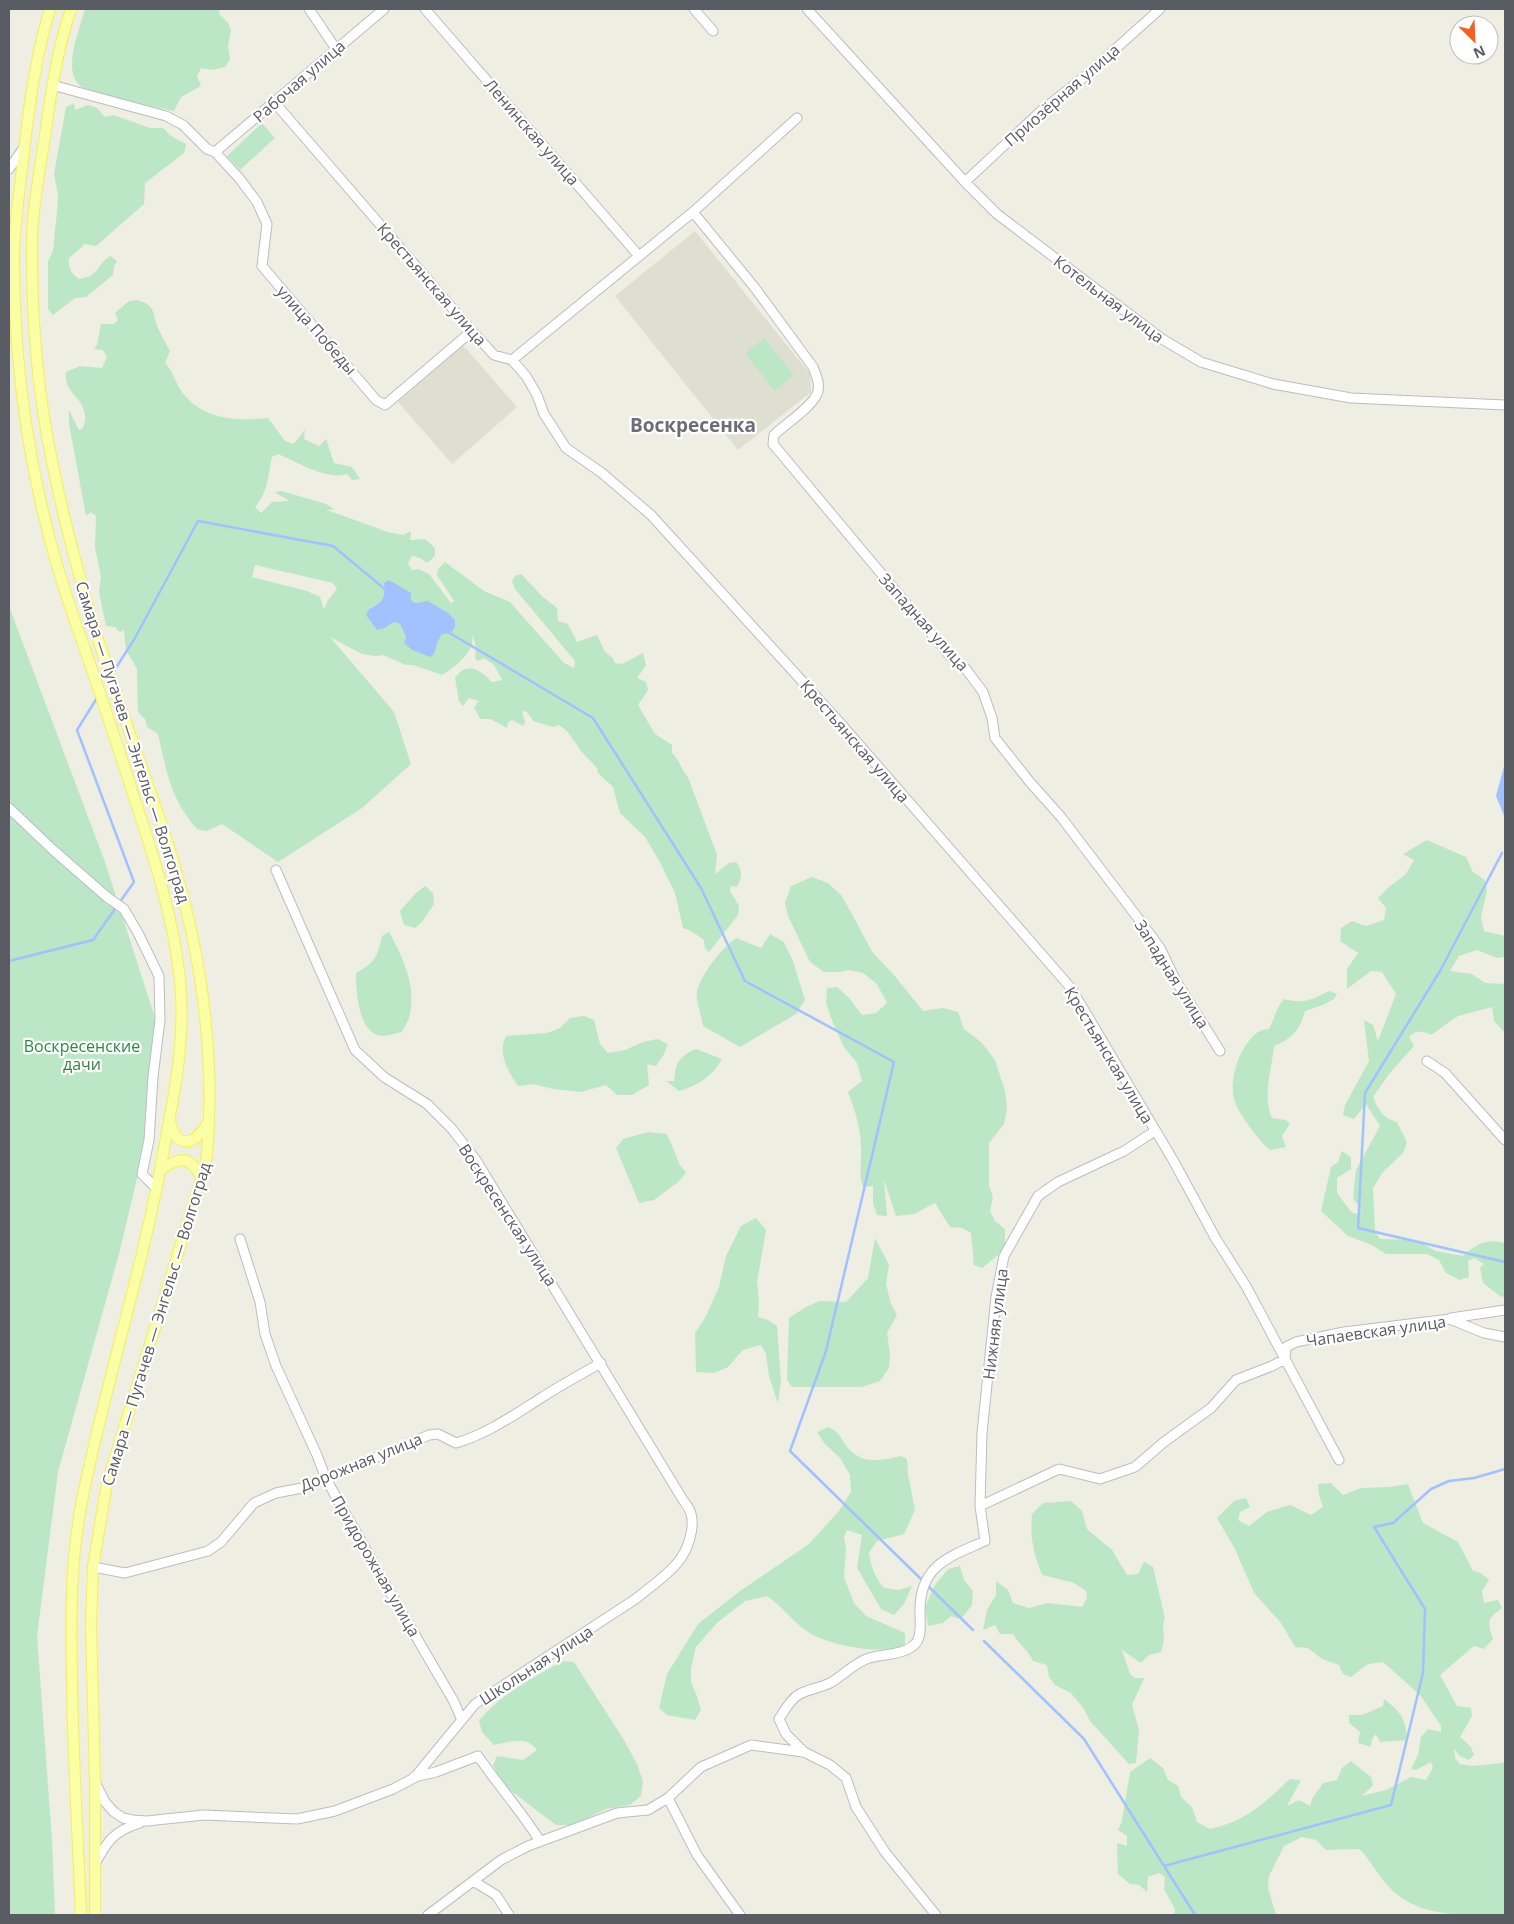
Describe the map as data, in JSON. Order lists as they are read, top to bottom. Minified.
{"streets":{"main road":["Самара — Пугачев — Энгельс — Волгоград"],"street":["Рабочая улица","Приозёрная улица","Ленинская улица","Крестьянская улица","Котельная улица","улица Победы","Западная улица","Воскресенская улица","Нижняя улица","Чапаевская улица","Дорожная улица","Придорожная улица","Школьная улица"]},"crossings":[["Рабочая улица","Крестьянская улица"],["Рабочая улица","улица Победы"],["Приозёрная улица","Котельная улица"],["Крестьянская улица","улица Победы"],["Крестьянская улица","Нижняя улица"],["Крестьянская улица","Чапаевская улица"],["Самара — Пугачев — Энгельс — Волгоград","Дорожная улица"],["Самара — Пугачев — Энгельс — Волгоград","Школьная улица"],["Воскресенская улица","Дорожная улица"],["Воскресенская улица","Школьная улица"],["Дорожная улица","Придорожная улица"],["Придорожная улица","Школьная улица"]],"districts":["Воскресенка"],"parks":["Воскресенские дачи"],"north":"bottom right"}
